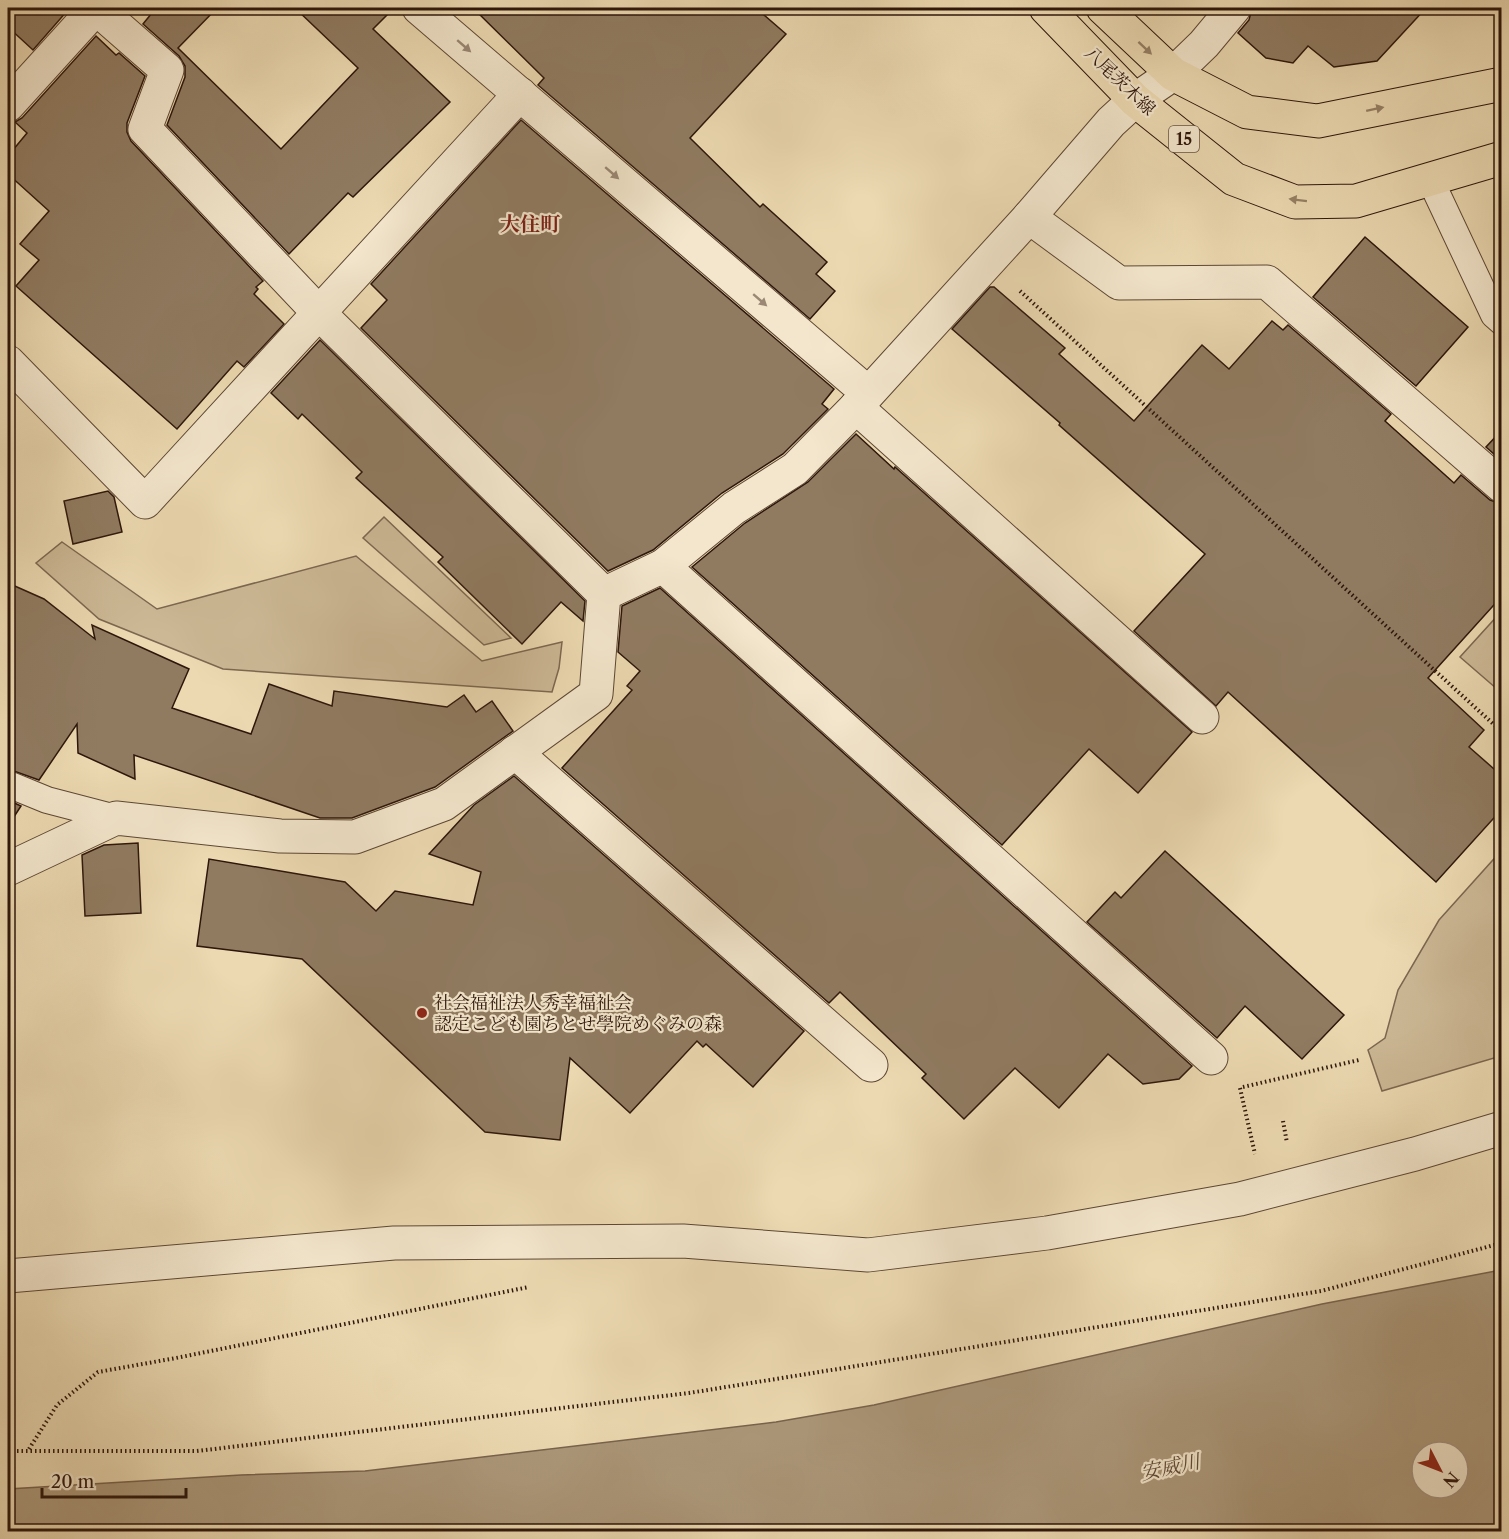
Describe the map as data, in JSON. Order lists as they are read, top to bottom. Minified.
{"streets":{"main road":["八尾茨木線","15"]},"districts":["大住町"],"water":["安威川"],"places":["社会福祉法人秀幸福祉会 認定こども園ちとせ學院めぐみの森"],"scale_bar":"20 m","north":"bottom right"}
